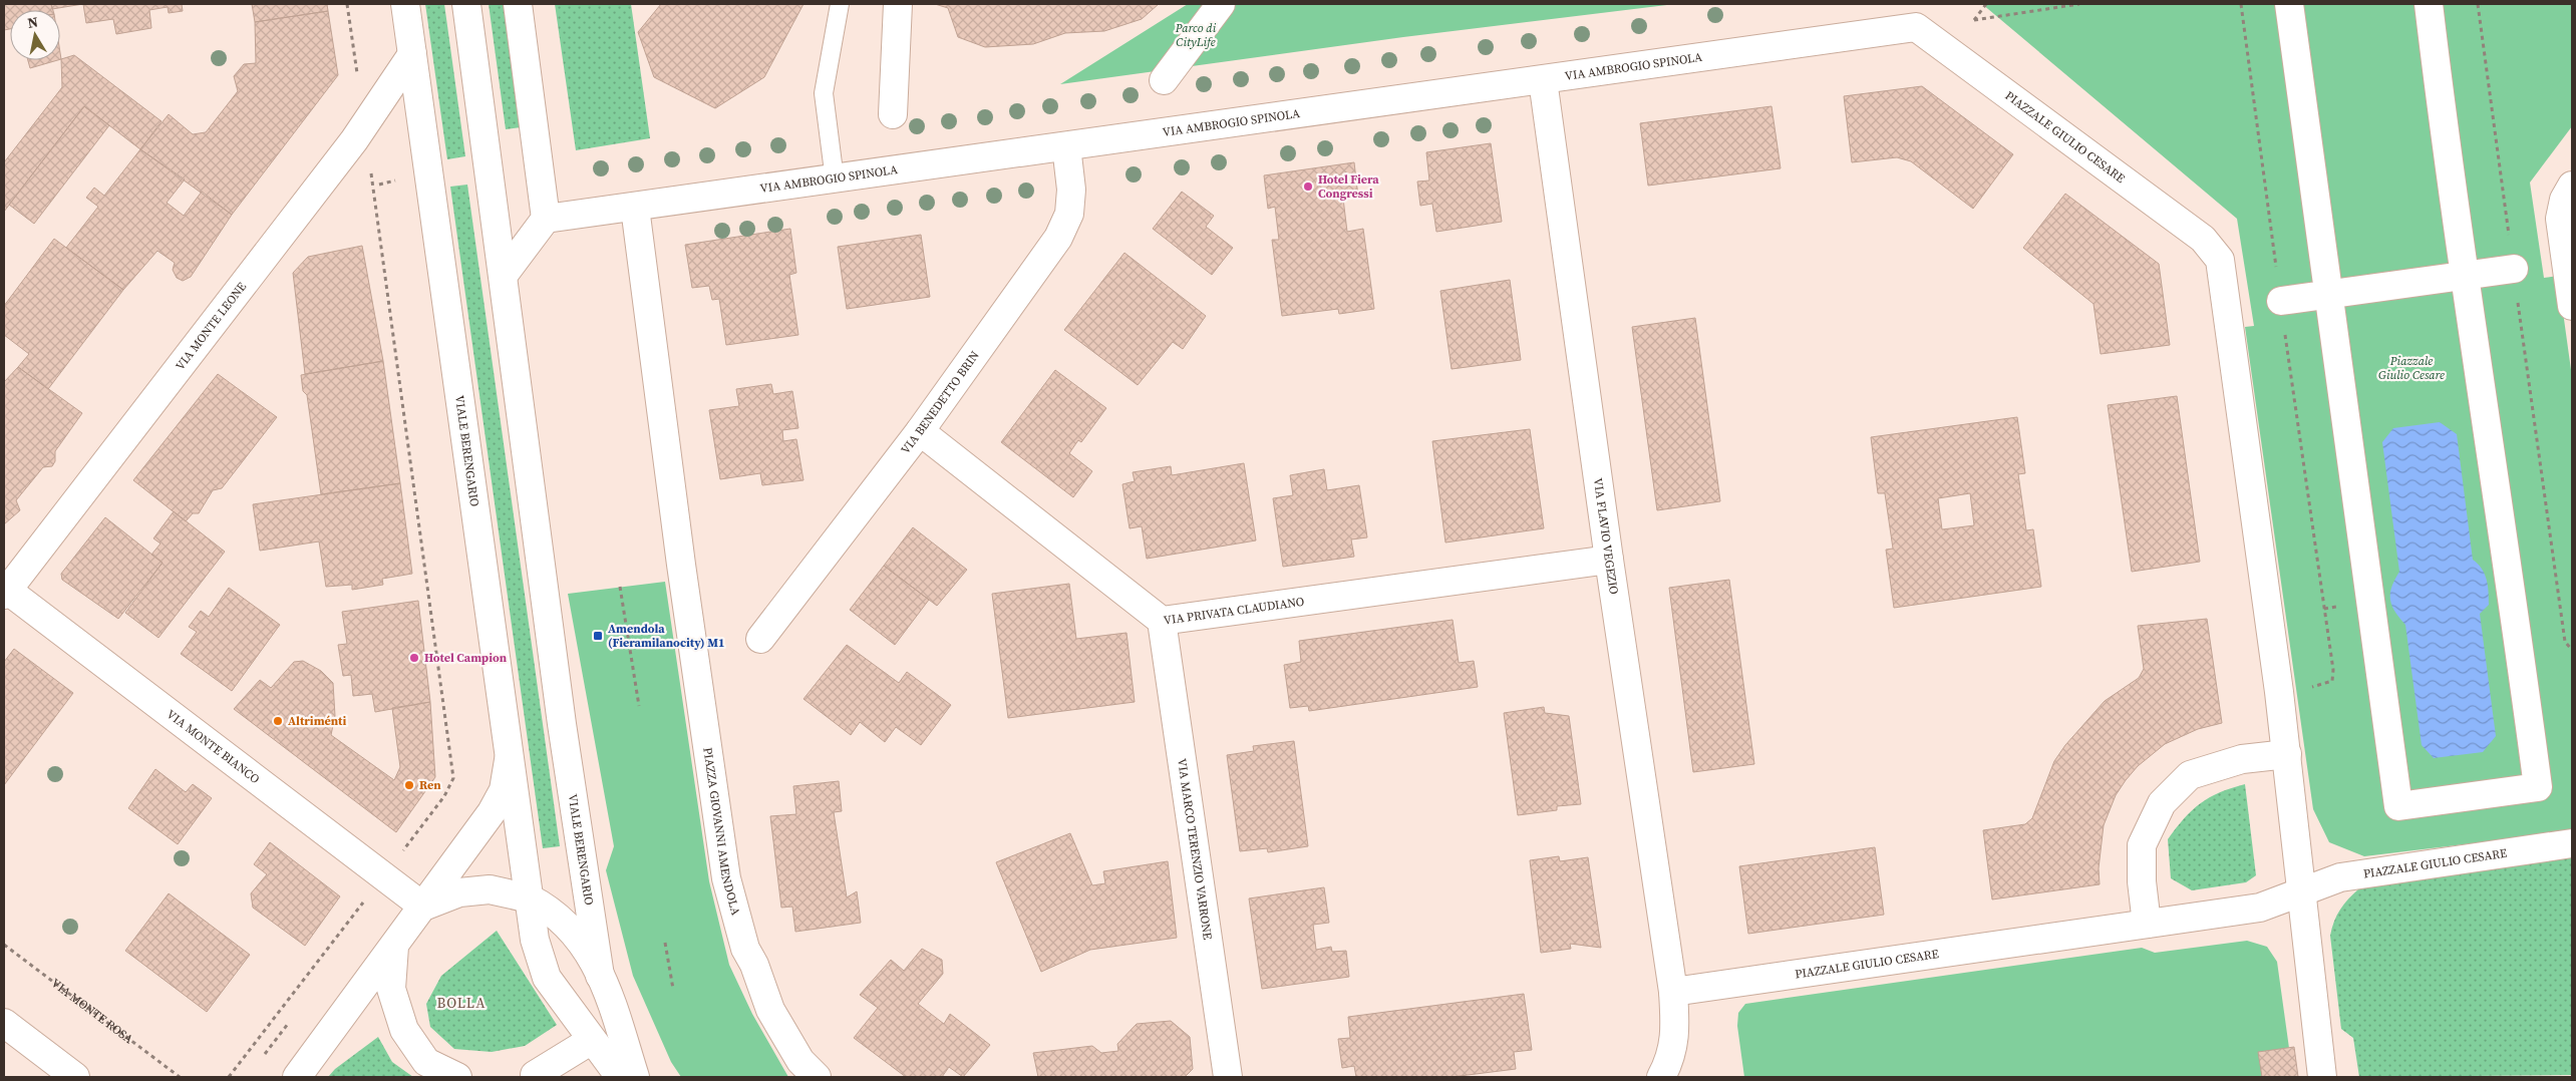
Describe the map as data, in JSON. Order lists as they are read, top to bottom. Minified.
{"streets":{"street":["VIA AMBROGIO SPINOLA","PIAZZALE GIULIO CESARE","VIA MONTE LEONE","VIA BENEDETTO BRIN","VIALE BERENGARIO","VIA FLAVIO VEGEZIO","VIA PRIVATA CLAUDIANO","VIA MONTE BIANCO","PIAZZA GIOVANNI AMENDOLA","VIA MARCO TERENZIO VARRONE"],"path":["VIA MONTE ROSA"]},"crossings":[["VIA AMBROGIO SPINOLA","PIAZZALE GIULIO CESARE"],["VIA AMBROGIO SPINOLA","VIA BENEDETTO BRIN"],["VIA AMBROGIO SPINOLA","VIA FLAVIO VEGEZIO"],["VIA AMBROGIO SPINOLA","PIAZZA GIOVANNI AMENDOLA"],["PIAZZALE GIULIO CESARE","VIA FLAVIO VEGEZIO"],["VIA MONTE LEONE","VIALE BERENGARIO"],["VIA MONTE LEONE","VIA MONTE BIANCO"],["VIA BENEDETTO BRIN","VIA PRIVATA CLAUDIANO"],["VIA FLAVIO VEGEZIO","VIA PRIVATA CLAUDIANO"],["VIA PRIVATA CLAUDIANO","VIA MARCO TERENZIO VARRONE"]],"districts":["BOLLA"],"parks":["Parco di CityLife","Piazzale Giulio Cesare"],"places":{"other":["Hotel Fiera Congressi","Hotel Campion","Altriménti","Ren"],"transit":["Amendola (Fieramilanocity) M1"]},"north":"top"}
